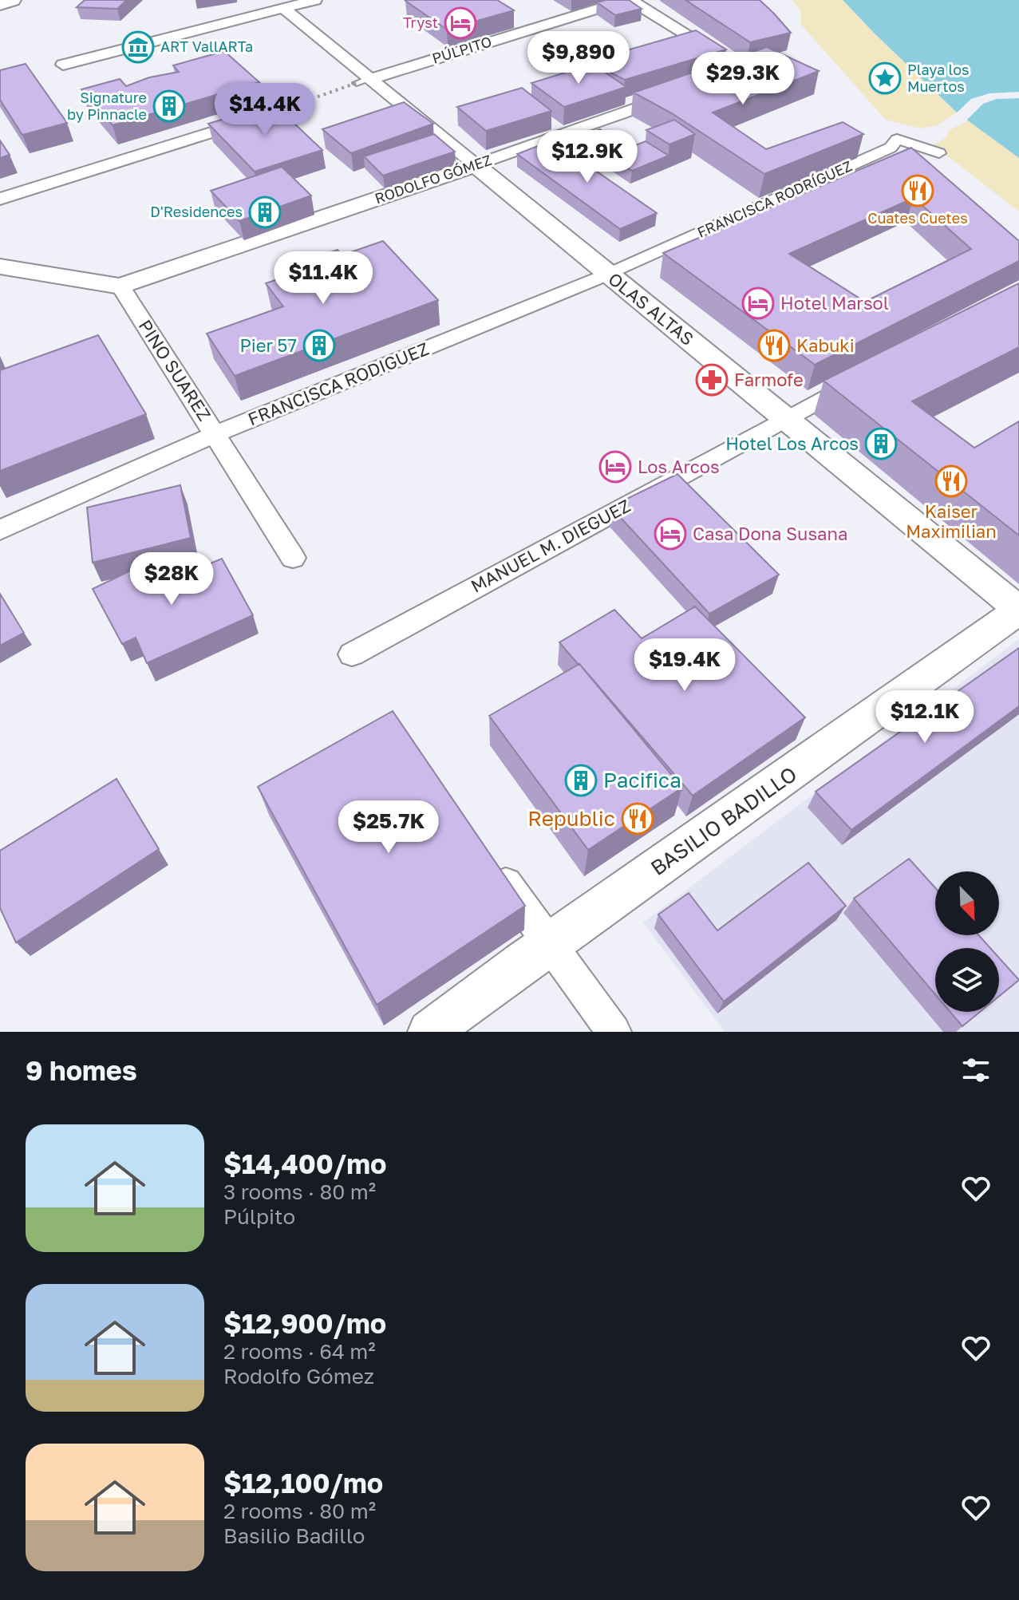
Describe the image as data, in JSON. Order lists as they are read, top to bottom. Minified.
{"streets":{"street":["PÚLPITO","RODOLFO GÓMEZ","FRANCISCA RODRÍGUEZ","OLAS ALTAS","PINO SUAREZ","FRANCISCA RODIGUEZ","MANUEL M. DIEGUEZ","BASILIO BADILLO"]},"crossings":[["PÚLPITO","OLAS ALTAS"],["RODOLFO GÓMEZ","OLAS ALTAS"],["RODOLFO GÓMEZ","PINO SUAREZ"],["FRANCISCA RODRÍGUEZ","OLAS ALTAS"],["FRANCISCA RODRÍGUEZ","FRANCISCA RODIGUEZ"],["OLAS ALTAS","FRANCISCA RODIGUEZ"],["OLAS ALTAS","MANUEL M. DIEGUEZ"],["OLAS ALTAS","BASILIO BADILLO"],["PINO SUAREZ","FRANCISCA RODIGUEZ"]],"places":{"hotel":["Tryst","Hotel Marsol","Los Arcos","Casa Dona Susana"],"museum":["ART VallARTa"],"place":["Playa los Muertos"],"building":["Signature by Pinnacle","D'Residences","Pier 57","Hotel Los Arcos","Pacifica"],"restaurant":["Cuates Cuetes","Kabuki","Kaiser Maximilian","Republic"],"pharmacy":["Farmofe"]},"north":"bottom right","page":{"price":["$9,890","$29.3K","$14.4K","$12.9K","$11.4K","$28K","$19.4K","$12.1K","$25.7K"],"heading":"9 homes","list":[{"name":"$14,400/mo","note":"3 rooms · 80 m² · Púlpito"},{"name":"$12,900/mo","note":"2 rooms · 64 m² · Rodolfo Gómez"},{"name":"$12,100/mo","note":"2 rooms · 80 m² · Basilio Badillo"}]}}
